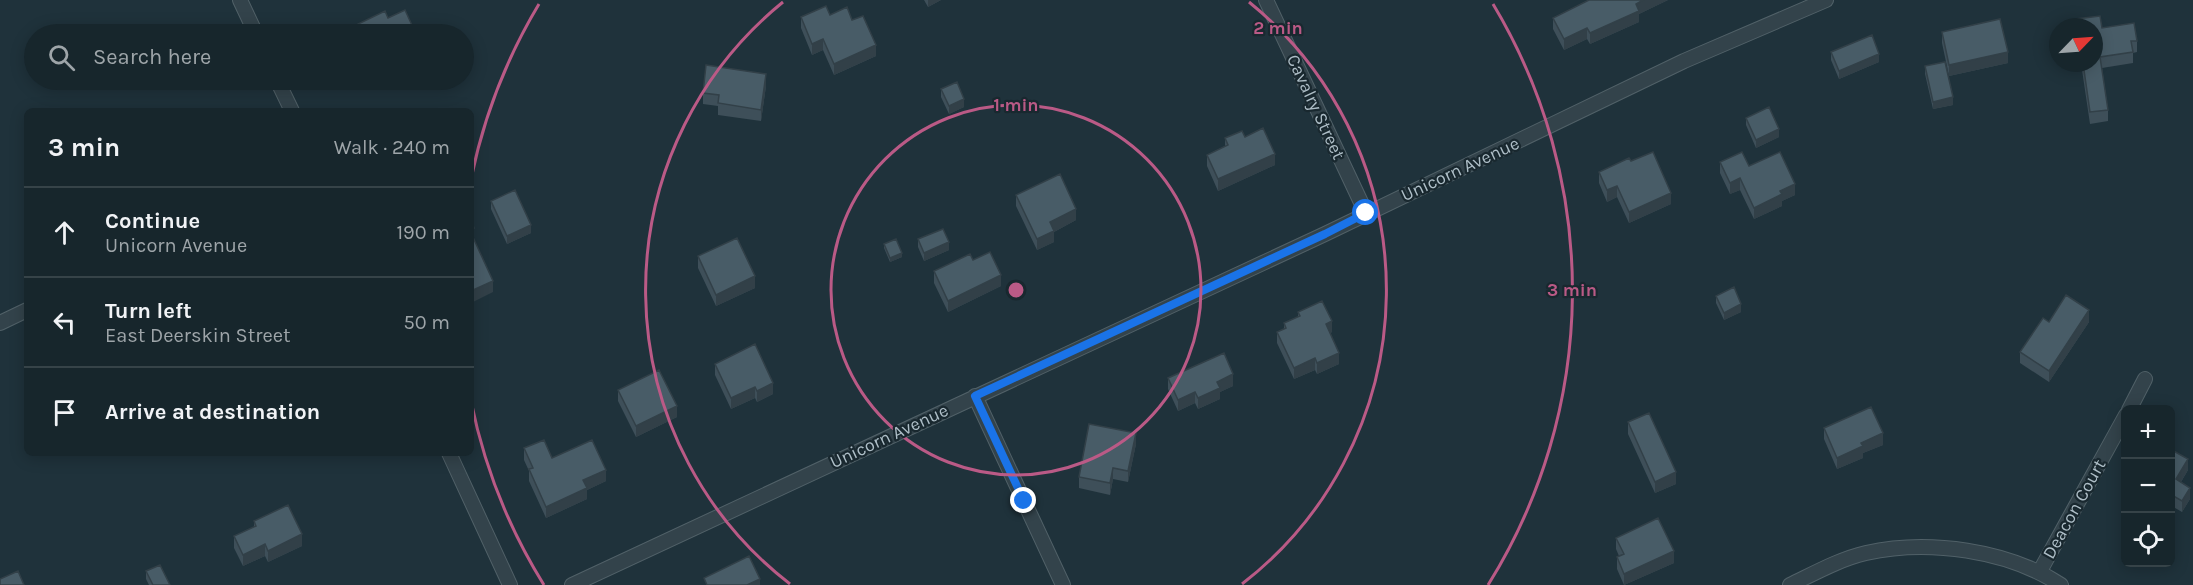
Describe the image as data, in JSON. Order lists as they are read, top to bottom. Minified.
{"streets":{"street":["Cavalry Street","Unicorn Avenue","Deacon Court"]},"crossings":[["Cavalry Street","Unicorn Avenue"]],"north":"top right","page":{"search":"Search here","heading":["3 min","Walk · 240 m"],"list":[["Continue","Unicorn Avenue","190 m"],["Turn left","East Deerskin Street","50 m"],"Arrive at destination"],"map_buttons":["+","−"]},"rings":["2 min","1 min","3 min"]}
